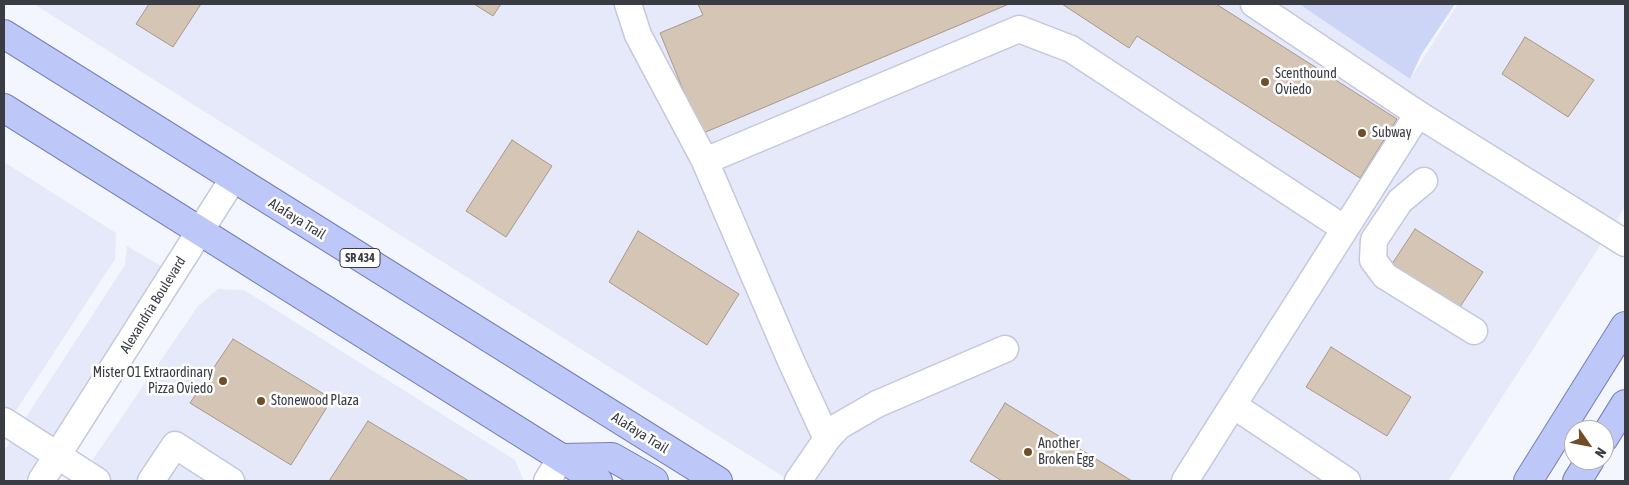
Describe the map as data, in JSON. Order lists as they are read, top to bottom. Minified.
{"streets":{"main road":["Alafaya Trail","SR 434"],"street":["Alexandria Boulevard"]},"crossings":[["Alafaya Trail","Alexandria Boulevard"]],"places":["Scenthound Oviedo","Subway","Mister O1 Extraordinary Pizza Oviedo","Stonewood Plaza","Another Broken Egg"],"north":"bottom right"}
